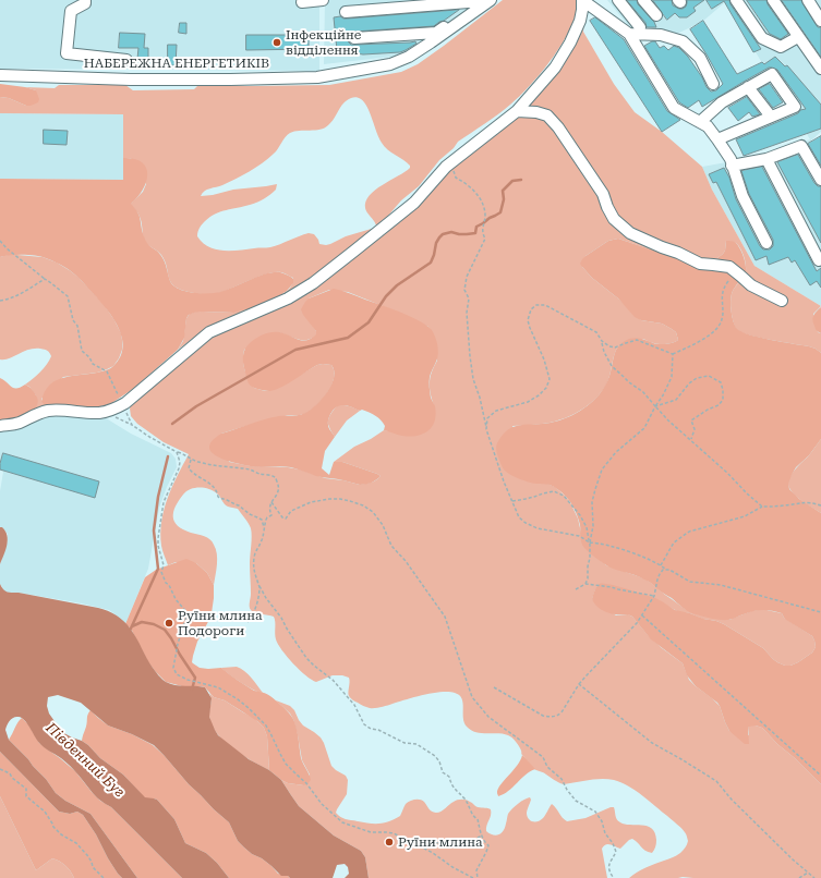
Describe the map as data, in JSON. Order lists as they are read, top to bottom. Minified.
{"streets":{"street":["НАБЕРЕЖНА ЕНЕРГЕТИКІВ"]},"water":["Південний Буг"],"places":["Інфекційне відділення","Руїни млина Подороги","Руїни млина"]}
